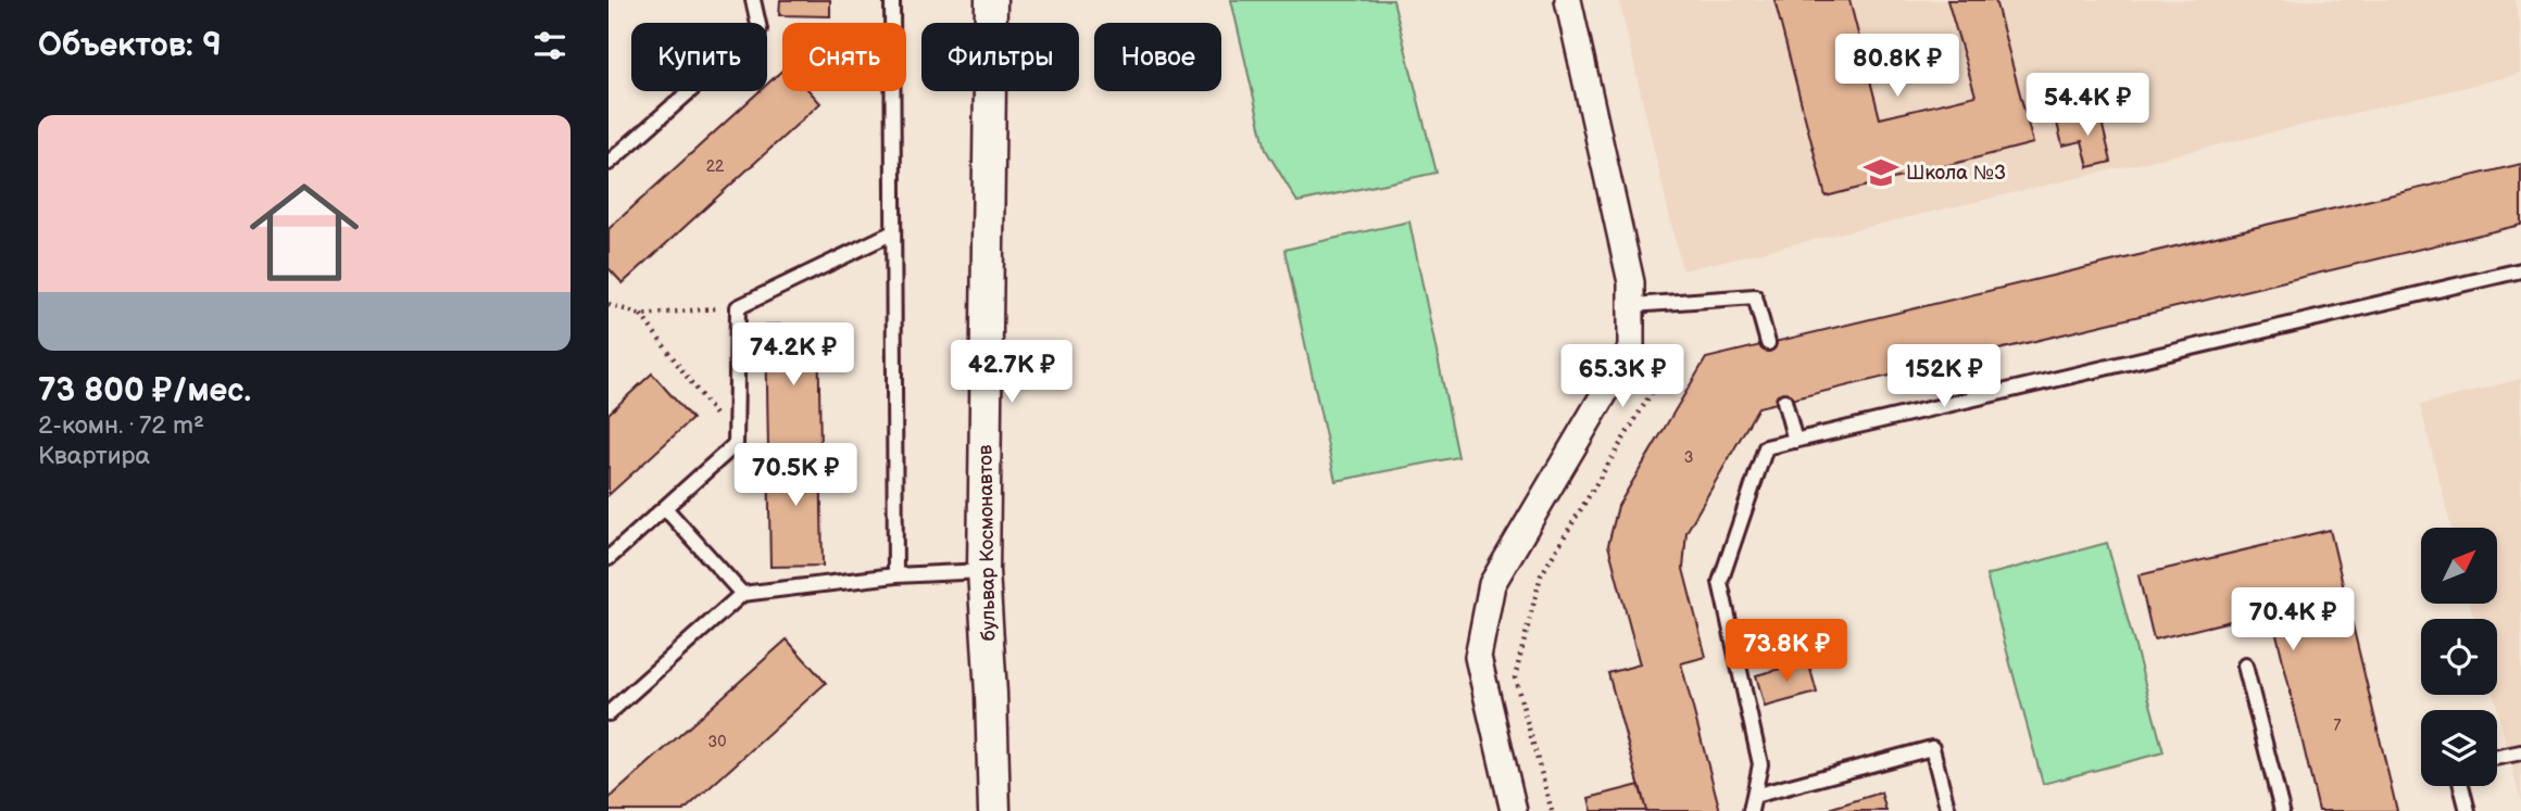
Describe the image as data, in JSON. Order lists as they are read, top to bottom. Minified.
{"streets":{"street":["бульвар Космонавтов"]},"places":{"school or university":["Школа №3"]},"house_numbers":["22","3","7","30"],"north":"top right","page":{"heading":"Объектов: 9","chip":["Купить","Снять","Фильтры","Новое"],"price":["80.8K ₽","54.4K ₽","74.2K ₽","42.7K ₽","65.3K ₽","152K ₽","70.5K ₽","70.4K ₽","73.8K ₽"],"list":[{"name":"73 800 ₽/мес.","note":"2-комн. · 72 m² · Квартира"}]}}
